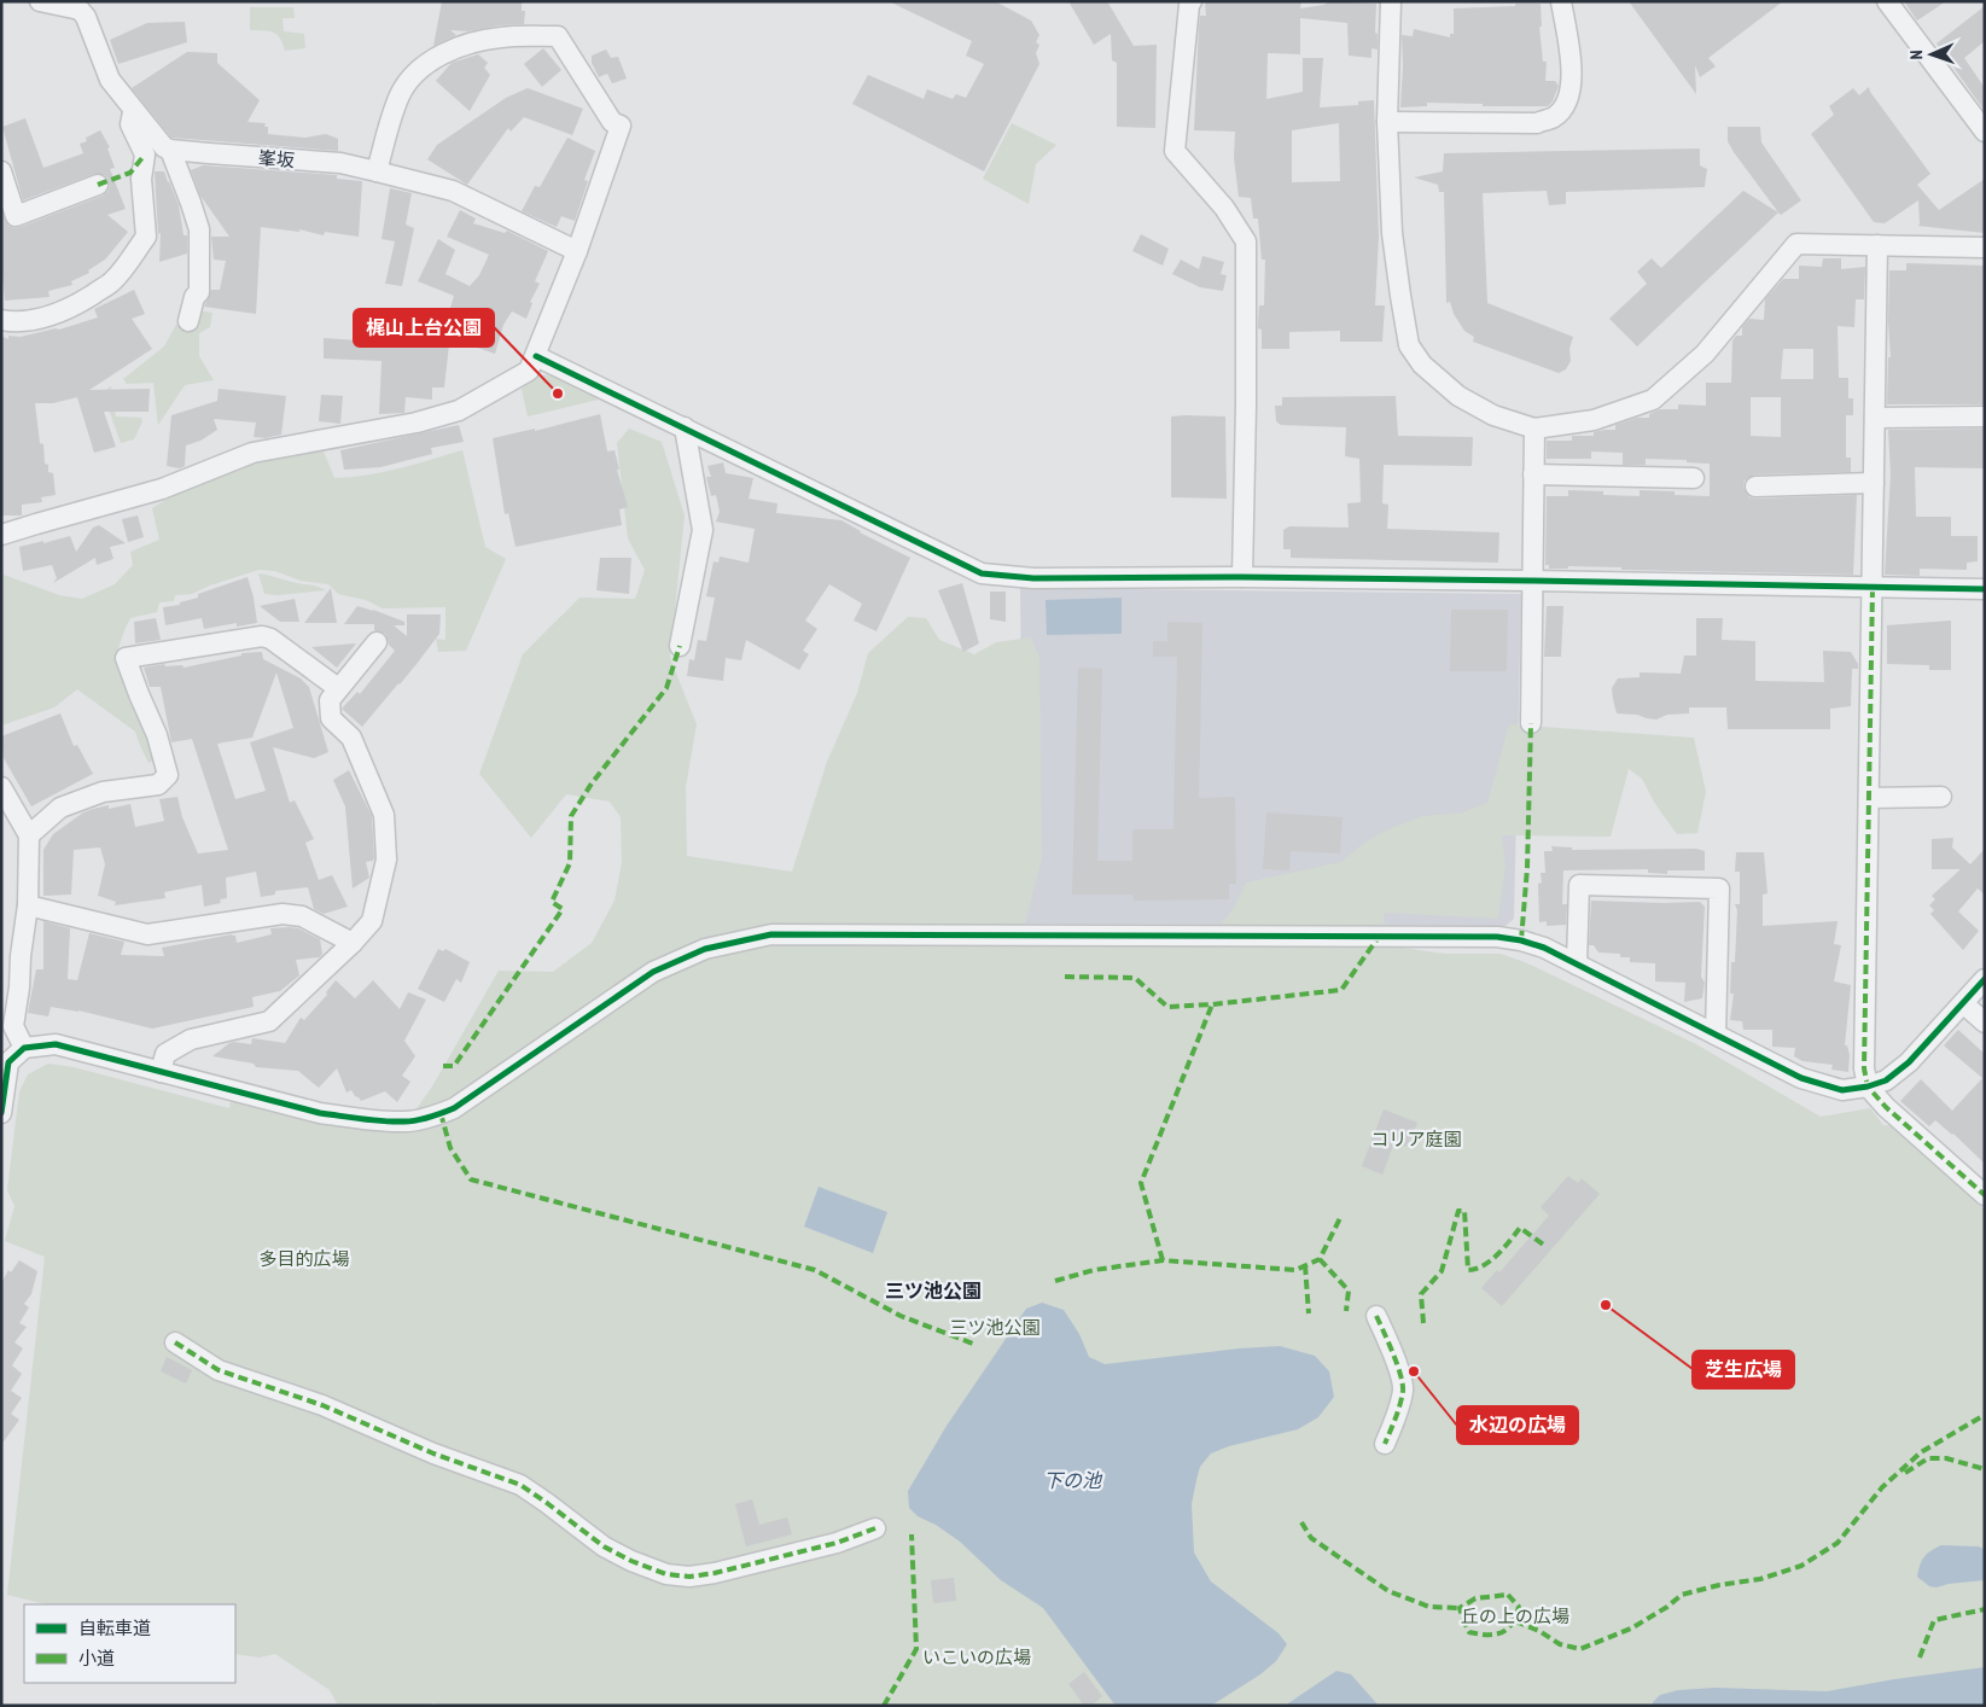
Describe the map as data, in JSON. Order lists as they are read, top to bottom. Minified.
{"streets":{"street":["峯坂"]},"districts":["三ツ池公園"],"water":["下の池"],"parks":["コリア庭園","多目的広場","三ツ池公園","丘の上の広場","いこいの広場"],"places":["梶山上台公園","芝生広場","水辺の広場"],"legend":["自転車道","小道"],"north":"left"}
